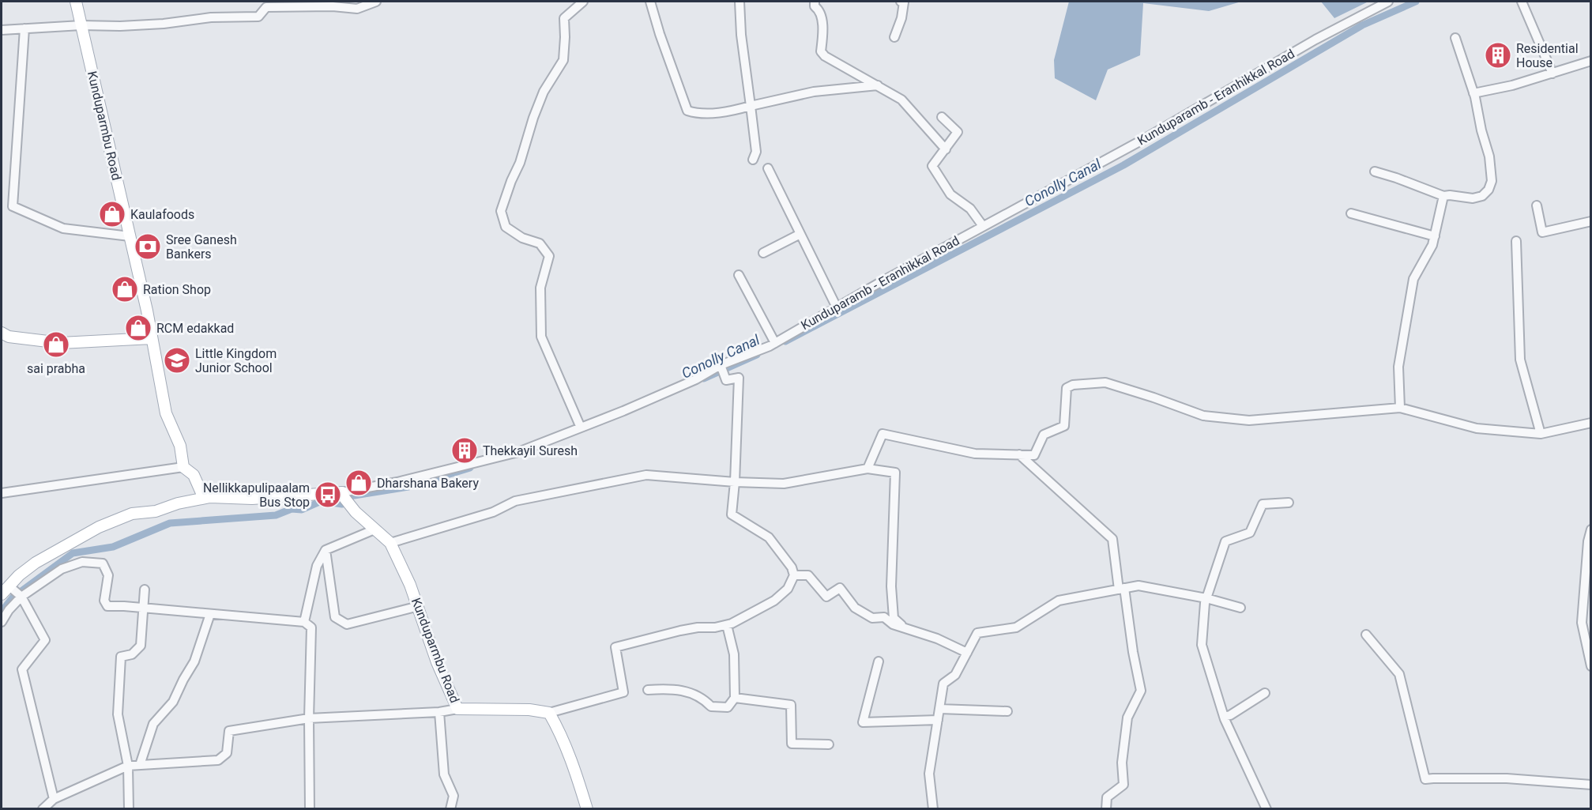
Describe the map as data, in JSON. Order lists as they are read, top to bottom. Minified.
{"streets":{"main road":["Kunduparmbu Road"],"street":["Kunduparamb - Eranhikkal Road"]},"crossings":[["Kunduparamb - Eranhikkal Road","Kunduparmbu Road"]],"water":["Conolly Canal"],"places":{"building":["Residential House","Thekkayil Suresh"],"shop":["Kaulafoods","Ration Shop","RCM edakkad","sai prabha","Dharshana Bakery"],"bank":["Sree Ganesh Bankers"],"school or university":["Little Kingdom Junior School"],"bus stop":["Nellikkapulipaalam Bus Stop"]}}
